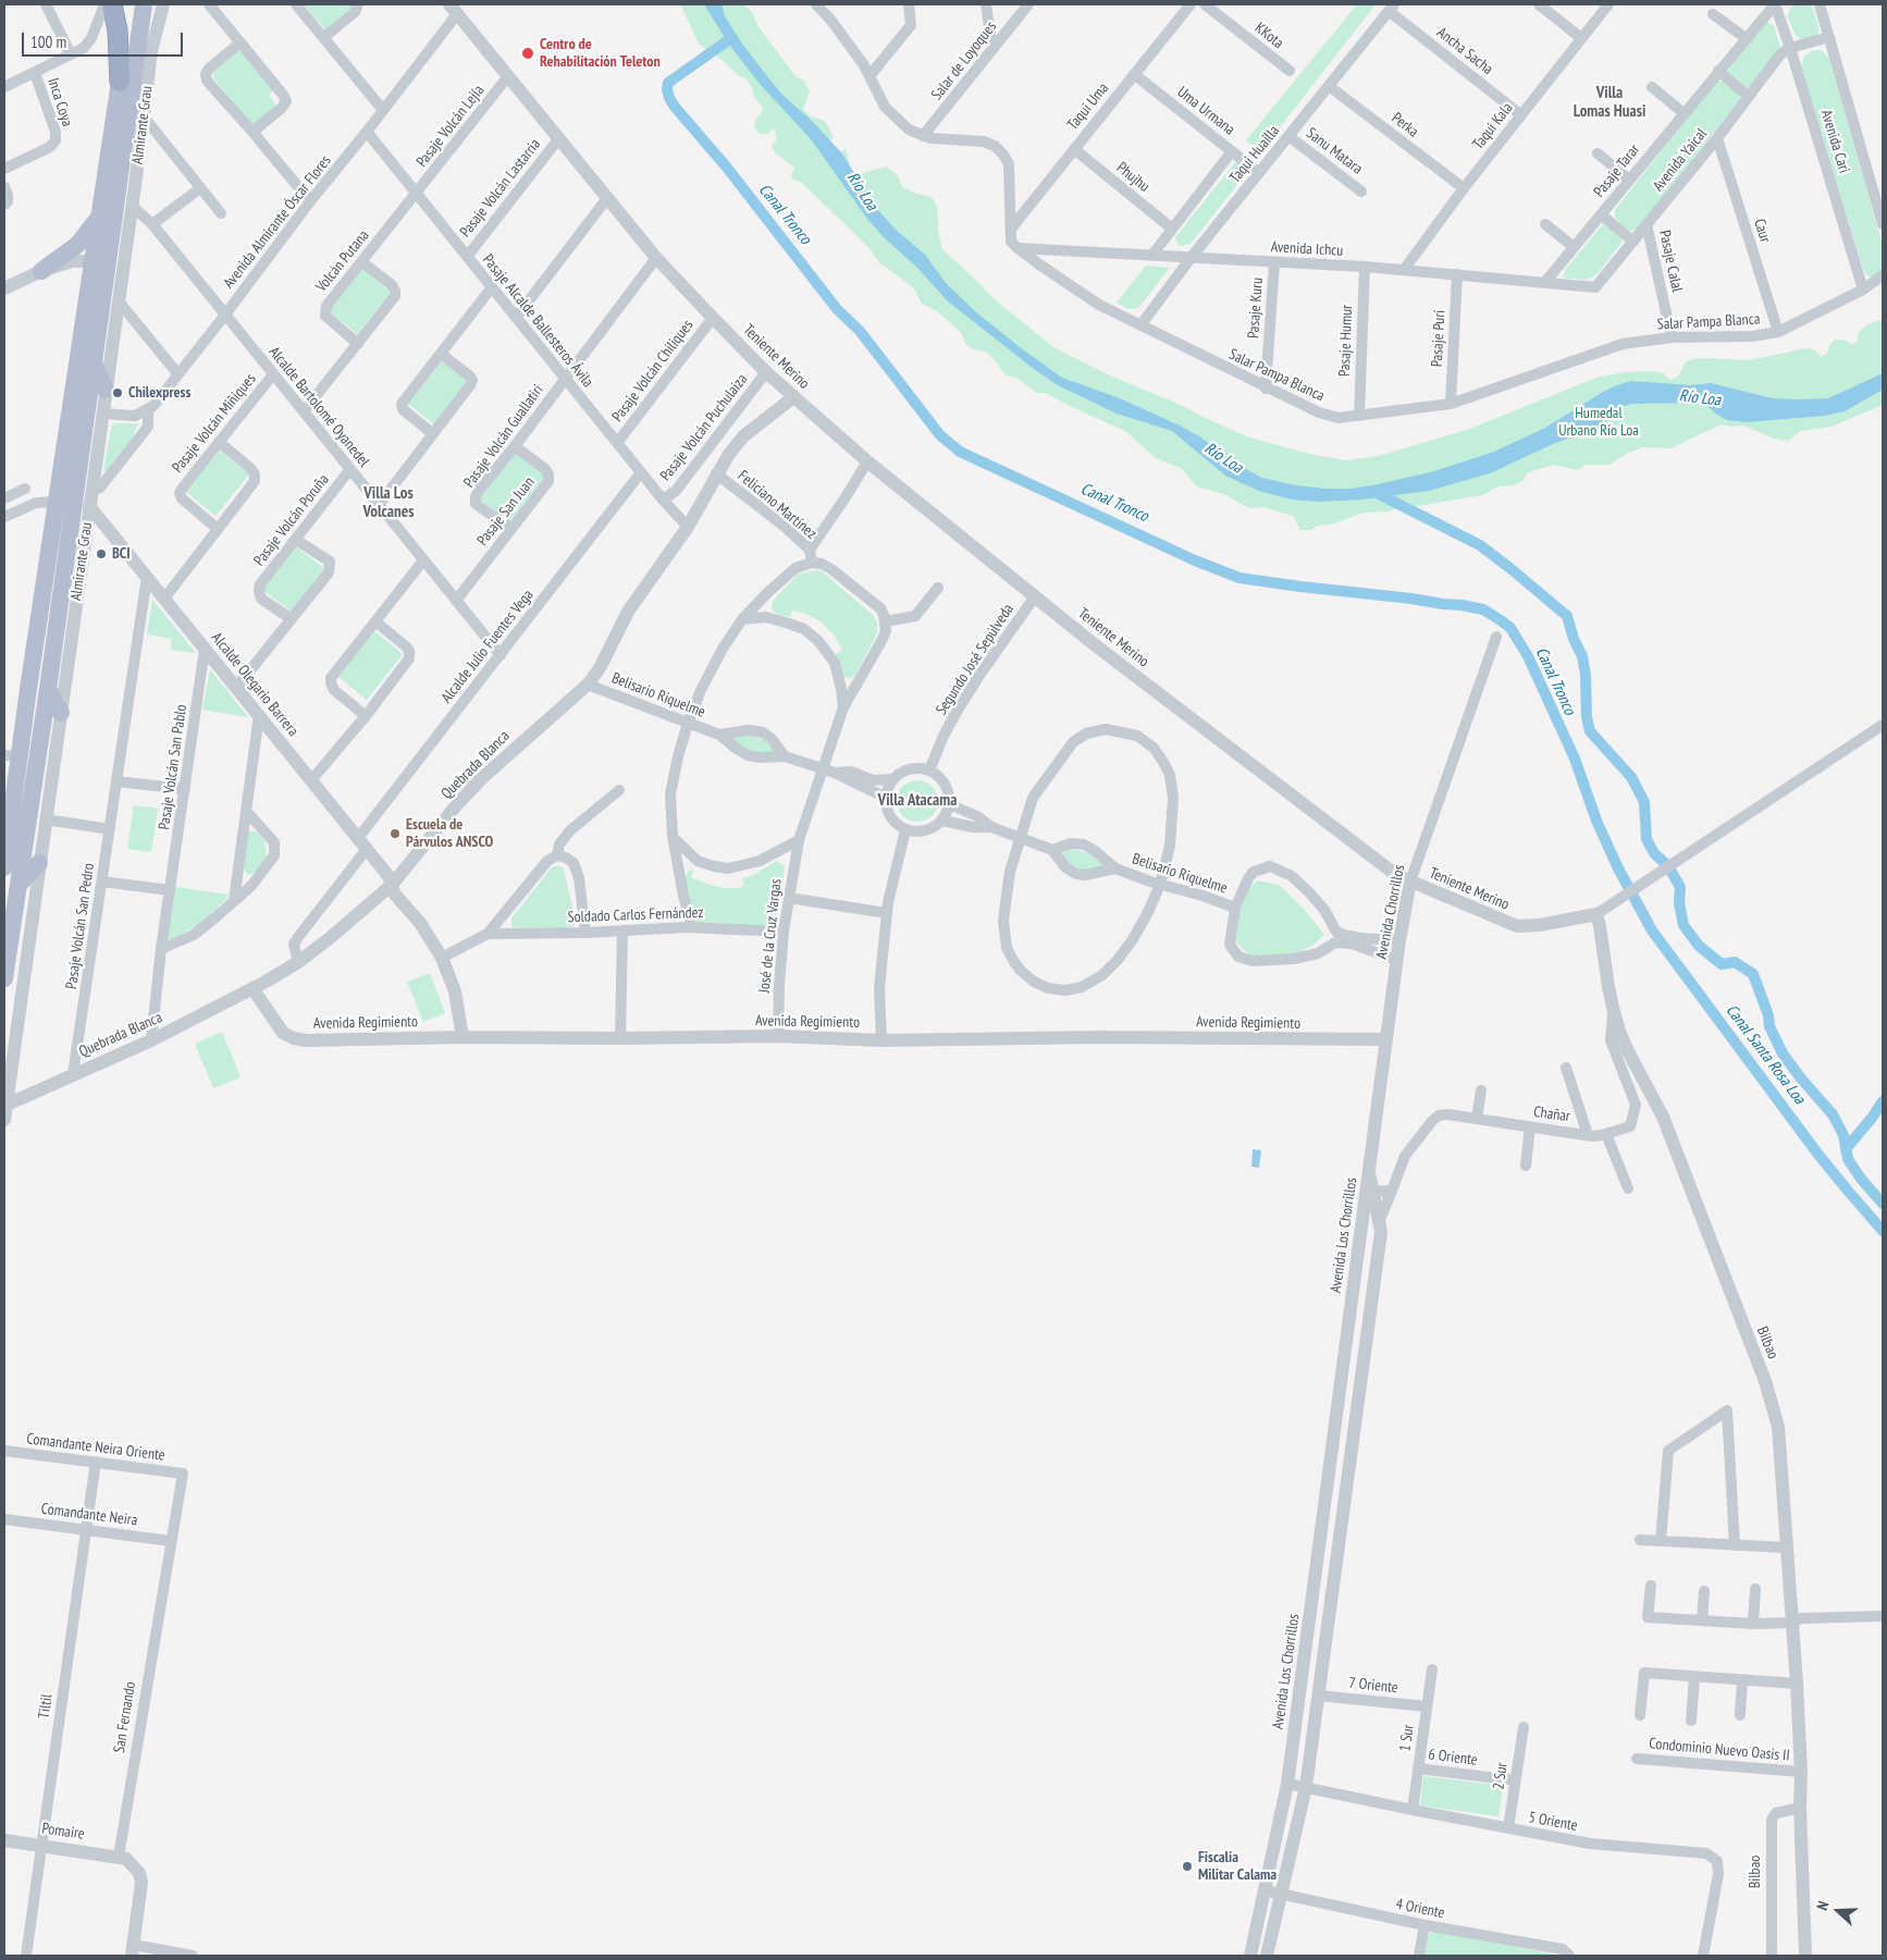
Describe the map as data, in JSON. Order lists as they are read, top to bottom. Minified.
{"streets":{"main road":["Almirante Grau"],"street":["KKota","Ancha Sacha","Salar de Loyoques","Inca Coya","Taqui Uma","Uma Urmana","Perka","Pasaje Volcán Lejía","Taqui Kala","Avenida Cari","Sanu Matara","Taqui Huailla","Avenida Yaical","Pasaje Tarar","Phujhu","Pasaje Volcán Lastarria","Avenida Almirante Óscar Flores","Caur","Avenida Ichcu","Volcán Putana","Pasaje Calal","Pasaje Kuru","Pasaje Alcalde Ballesteros Ávila","Salar Pampa Blanca","Pasaje Puri","Pasaje Humur","Teniente Merino","Pasaje Volcán Chiliques","Alcalde Bartolomé Oyanedel","Pasaje Volcán Miñiques","Pasaje Volcán Puchulaiza","Pasaje Volcán Guallatiri","Feliciano Martínez","Pasaje San Juan","Pasaje Volcán Poruña","Alcalde Julio Fuentes Vega","Segundo José Sepúlveda","Alcalde Olegario Barrera","Belisario Riquelme","Quebrada Blanca","Pasaje Volcán San Pablo","Avenida Chorrillos","Soldado Carlos Fernández","Pasaje Volcán San Pedro","José de la Cruz Vargas","Avenida Regimiento","Chañar","Avenida Los Chorrillos","Bilbao","Comandante Neira Oriente","Comandante Neira","7 Oriente","Tiltil","San Fernando","1 Sur","Condominio Nuevo Oasis II","6 Oriente","2 Sur","5 Oriente","Pomaire","4 Oriente"]},"crossings":[["Ancha Sacha","Taqui Kala"],["Ancha Sacha","Taqui Huailla"],["Taqui Uma","Uma Urmana"],["Taqui Uma","Phujhu"],["Uma Urmana","Taqui Huailla"],["Almirante Grau","Alcalde Bartolomé Oyanedel"],["Almirante Grau","Alcalde Olegario Barrera"],["Almirante Grau","Quebrada Blanca"],["Perka","Taqui Kala"],["Perka","Taqui Huailla"],["Pasaje Volcán Lejía","Volcán Putana"],["Pasaje Volcán Lejía","Pasaje Alcalde Ballesteros Ávila"],["Pasaje Volcán Lejía","Teniente Merino"],["Taqui Kala","Avenida Ichcu"],["Avenida Cari","Avenida Yaical"],["Avenida Cari","Pasaje Tarar"],["Avenida Cari","Salar Pampa Blanca"],["Sanu Matara","Taqui Huailla"],["Taqui Huailla","Phujhu"],["Taqui Huailla","Avenida Ichcu"],["Taqui Huailla","Salar Pampa Blanca"],["Avenida Yaical","Caur"],["Avenida Yaical","Avenida Ichcu"],["Avenida Yaical","Pasaje Calal"],["Pasaje Tarar","Avenida Ichcu"],["Pasaje Volcán Lastarria","Pasaje Alcalde Ballesteros Ávila"],["Pasaje Volcán Lastarria","Teniente Merino"],["Avenida Almirante Óscar Flores","Pasaje Alcalde Ballesteros Ávila"],["Avenida Almirante Óscar Flores","Teniente Merino"],["Avenida Almirante Óscar Flores","Alcalde Bartolomé Oyanedel"],["Caur","Salar Pampa Blanca"],["Avenida Ichcu","Pasaje Kuru"],["Avenida Ichcu","Salar Pampa Blanca"],["Avenida Ichcu","Pasaje Puri"],["Avenida Ichcu","Pasaje Humur"],["Volcán Putana","Pasaje Alcalde Ballesteros Ávila"],["Pasaje Calal","Salar Pampa Blanca"],["Pasaje Kuru","Salar Pampa Blanca"],["Pasaje Alcalde Ballesteros Ávila","Pasaje Volcán Chiliques"],["Pasaje Alcalde Ballesteros Ávila","Pasaje Volcán Puchulaiza"],["Pasaje Alcalde Ballesteros Ávila","Pasaje Volcán Guallatiri"],["Pasaje Alcalde Ballesteros Ávila","Alcalde Julio Fuentes Vega"],["Pasaje Alcalde Ballesteros Ávila","Quebrada Blanca"],["Salar Pampa Blanca","Pasaje Puri"],["Salar Pampa Blanca","Pasaje Humur"],["Teniente Merino","Pasaje Volcán Chiliques"],["Teniente Merino","Pasaje Volcán Puchulaiza"],["Teniente Merino","Pasaje Volcán Guallatiri"],["Teniente Merino","Segundo José Sepúlveda"],["Teniente Merino","Quebrada Blanca"],["Teniente Merino","Avenida Chorrillos"],["Teniente Merino","Bilbao"],["Alcalde Bartolomé Oyanedel","Pasaje Volcán Miñiques"],["Alcalde Bartolomé Oyanedel","Pasaje San Juan"],["Alcalde Bartolomé Oyanedel","Pasaje Volcán Poruña"],["Alcalde Bartolomé Oyanedel","Alcalde Julio Fuentes Vega"],["Pasaje Volcán Guallatiri","Pasaje San Juan"],["Feliciano Martínez","Quebrada Blanca"],["Feliciano Martínez","José de la Cruz Vargas"],["Alcalde Julio Fuentes Vega","Alcalde Olegario Barrera"],["Segundo José Sepúlveda","Belisario Riquelme"],["Alcalde Olegario Barrera","Quebrada Blanca"],["Alcalde Olegario Barrera","Pasaje Volcán San Pablo"],["Alcalde Olegario Barrera","Pasaje Volcán San Pedro"],["Alcalde Olegario Barrera","Avenida Regimiento"],["Belisario Riquelme","Quebrada Blanca"],["Belisario Riquelme","José de la Cruz Vargas"],["Quebrada Blanca","Pasaje Volcán San Pablo"],["Quebrada Blanca","Pasaje Volcán San Pedro"],["Quebrada Blanca","Avenida Regimiento"],["Avenida Chorrillos","Avenida Regimiento"],["Avenida Chorrillos","Avenida Los Chorrillos"],["Soldado Carlos Fernández","José de la Cruz Vargas"],["José de la Cruz Vargas","Avenida Regimiento"],["Chañar","Avenida Los Chorrillos"],["Chañar","Bilbao"],["Avenida Los Chorrillos","7 Oriente"],["Avenida Los Chorrillos","5 Oriente"],["Avenida Los Chorrillos","4 Oriente"],["Bilbao","Condominio Nuevo Oasis II"],["Comandante Neira Oriente","Tiltil"],["Comandante Neira Oriente","San Fernando"],["Comandante Neira","Tiltil"],["Comandante Neira","San Fernando"],["7 Oriente","1 Sur"],["Tiltil","Pomaire"],["San Fernando","Pomaire"],["1 Sur","6 Oriente"],["1 Sur","5 Oriente"],["6 Oriente","2 Sur"],["2 Sur","5 Oriente"]],"districts":["Villa Lomas Huasi","Villa Los Volcanes","Villa Atacama"],"water":["Río Loa","Canal Tronco","Canal Santa Rosa Loa"],"parks":["Humedal Urbano Río Loa"],"places":["Centro de Rehabilitación Teleton","Chilexpress","BCI","Escuela de Párvulos ANSCO","Fiscalía Militar Calama"],"scale_bar":"100 m","north":"left"}
